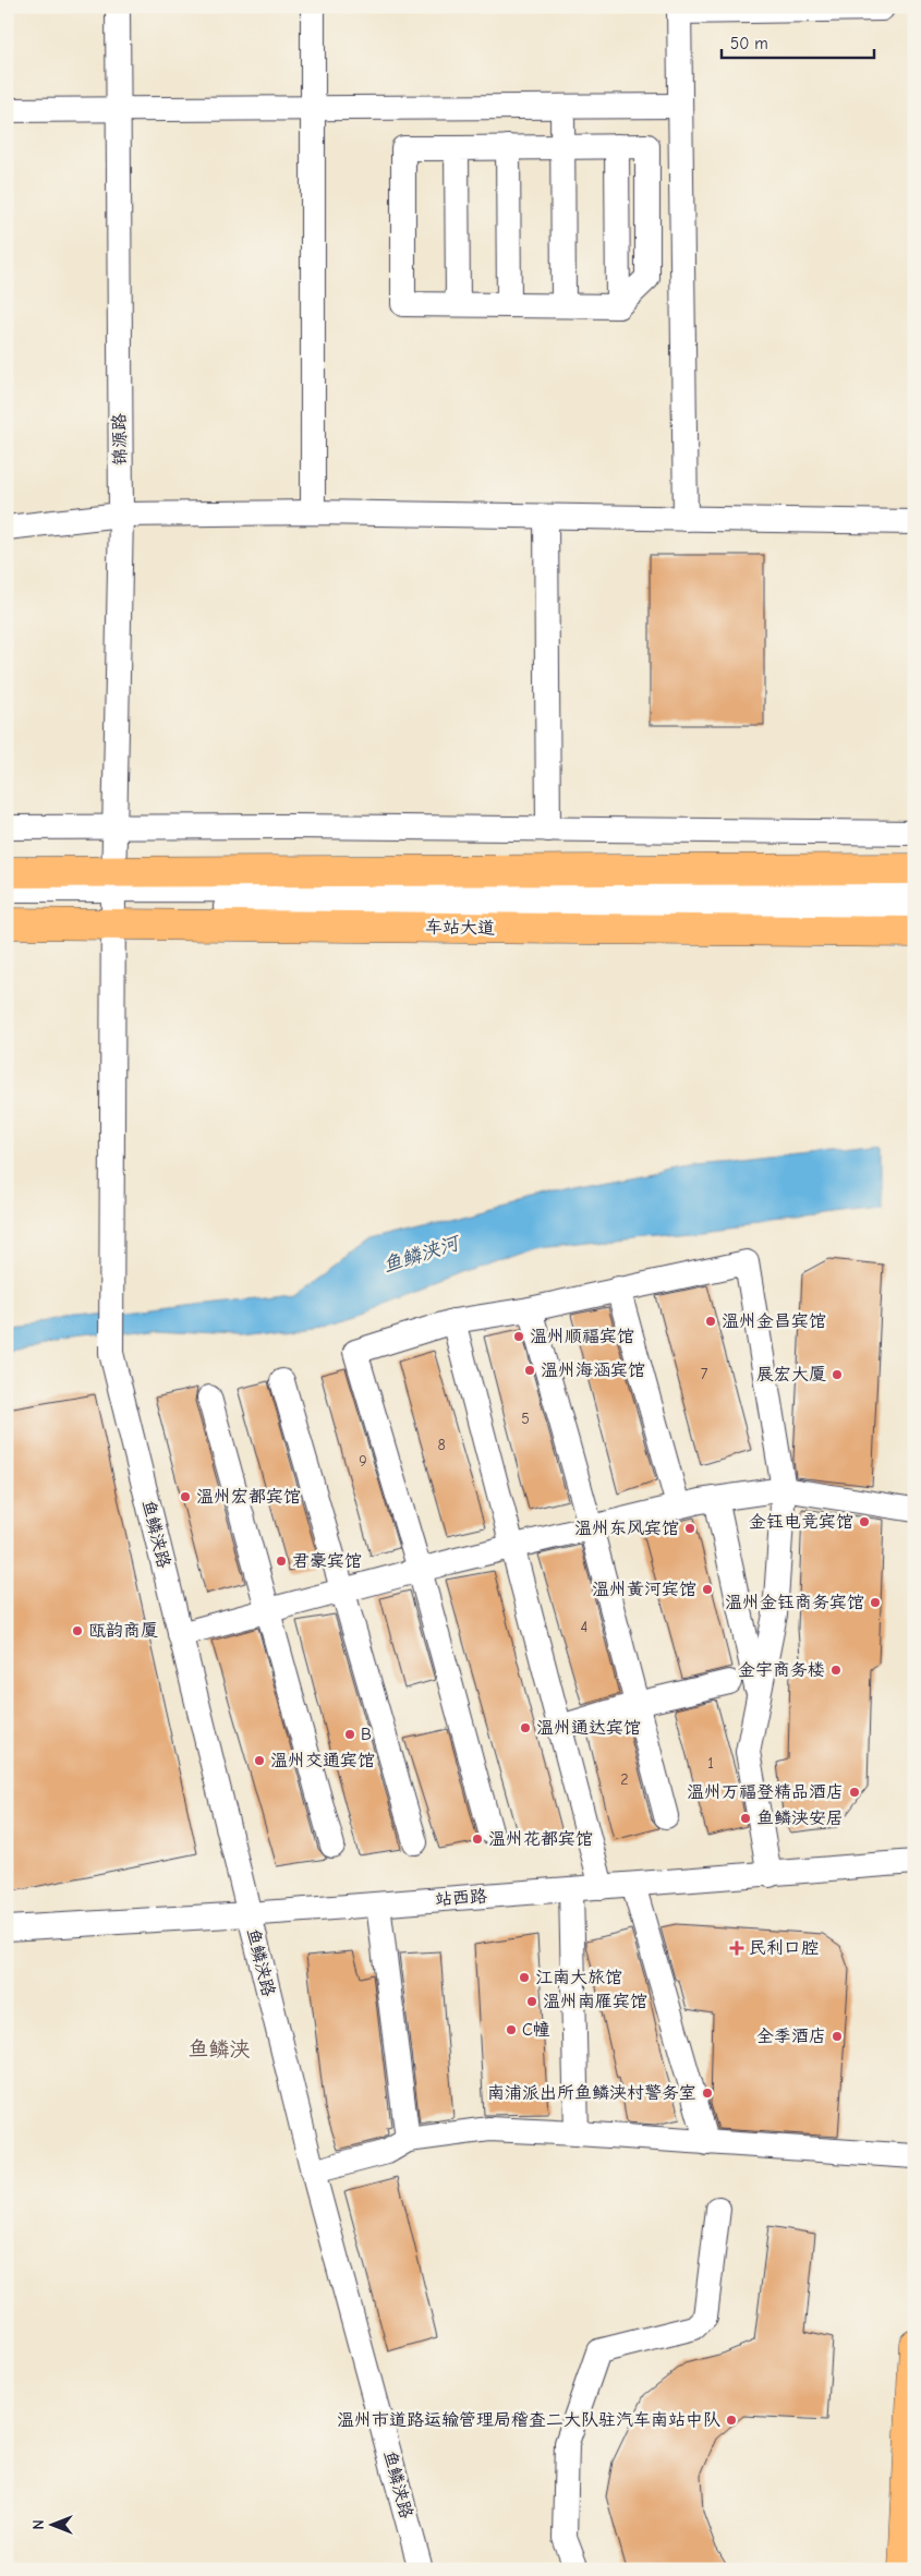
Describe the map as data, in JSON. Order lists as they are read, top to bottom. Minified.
{"streets":{"main road":["车站大道"],"street":["锦源路","鱼鳞浃路","站西路"]},"crossings":[["锦源路","车站大道"],["锦源路","鱼鳞浃路"],["鱼鳞浃路","站西路"]],"districts":["鱼鳞浃"],"water":["鱼鳞浃河"],"places":{"other":["温州金昌宾馆","温州顺福宾馆","温州海涵宾馆","展宏大厦","温州宏都宾馆","金钰电竞宾馆","温州东风宾馆","君豪宾馆","温州黄河宾馆","温州金钰商务宾馆","瓯韵商厦","金宇商务楼","温州通达宾馆","B","温州交通宾馆","温州万福登精品酒店","鱼鳞浃安居","温州花都宾馆","江南大旅馆","温州南雁宾馆","C幢","全季酒店","南浦派出所鱼鳞浃村警务室","温州市道路运输管理局稽查二大队驻汽车南站中队"],"health":["民利口腔"]},"house_numbers":["7","5","8","9","4","1","2"],"scale_bar":"50 m","north":"left"}
